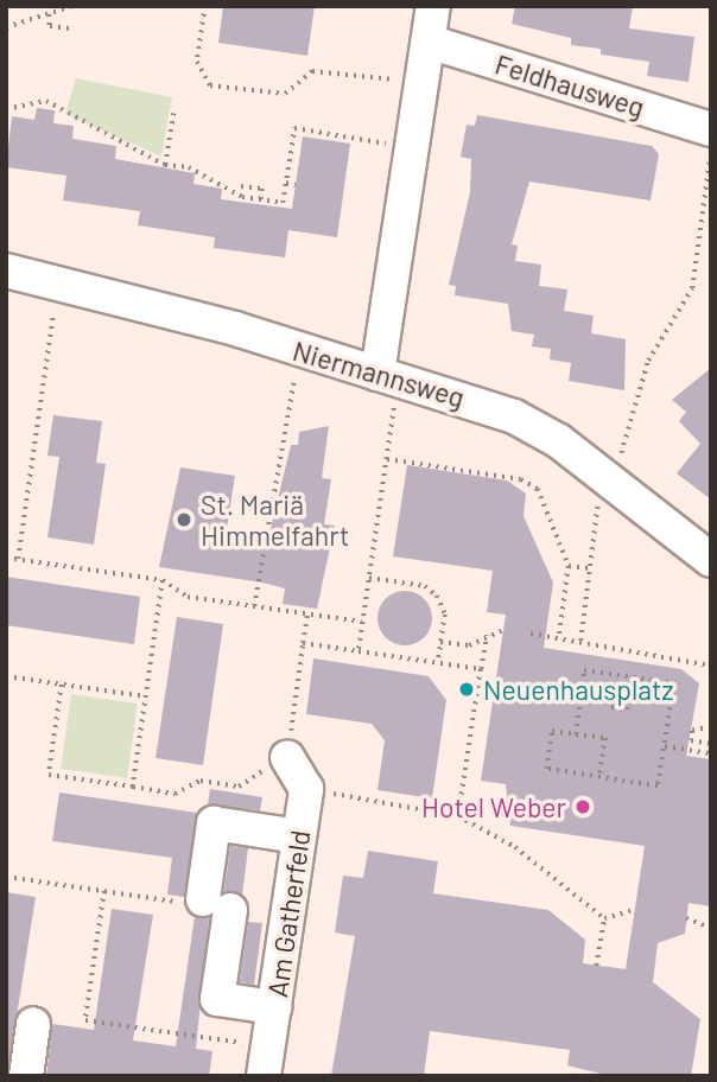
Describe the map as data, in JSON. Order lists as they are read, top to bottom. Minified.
{"streets":{"street":["Feldhausweg","Niermannsweg","Am Gatherfeld"]},"places":["St. Mariä Himmelfahrt","Neuenhausplatz","Hotel Weber"]}
